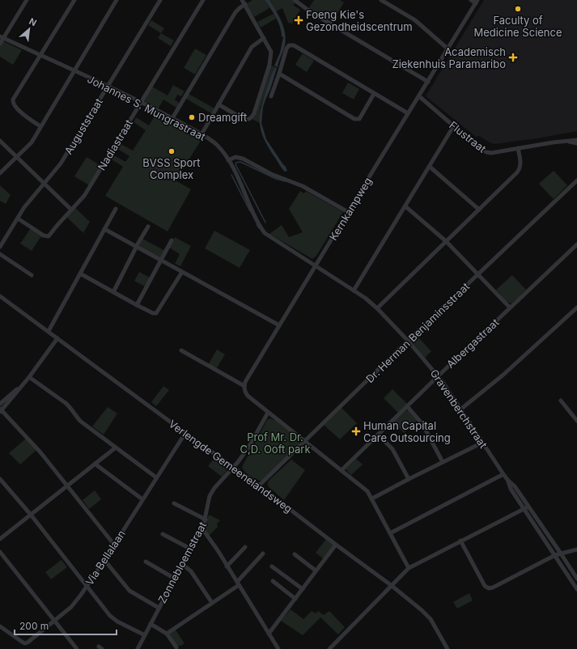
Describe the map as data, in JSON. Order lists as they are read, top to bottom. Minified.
{"streets":{"street":["Johannes S. Mungrastraat","Auguststraat","Flustraat","Nadiastraat","Kernkampweg","Dr. Herman Benjaminsstraat","Albergastraat","Gravenberchstraat","Verlengde Gemeenelandsweg","Via Bellalaan","Zonnebloemstraat"]},"crossings":[["Johannes S. Mungrastraat","Auguststraat"],["Johannes S. Mungrastraat","Nadiastraat"],["Johannes S. Mungrastraat","Kernkampweg"],["Johannes S. Mungrastraat","Gravenberchstraat"],["Auguststraat","Nadiastraat"],["Flustraat","Kernkampweg"],["Kernkampweg","Gravenberchstraat"],["Dr. Herman Benjaminsstraat","Gravenberchstraat"],["Dr. Herman Benjaminsstraat","Verlengde Gemeenelandsweg"],["Albergastraat","Gravenberchstraat"],["Verlengde Gemeenelandsweg","Via Bellalaan"],["Verlengde Gemeenelandsweg","Zonnebloemstraat"]],"parks":["Prof Mr. Dr. C,D. Ooft park"],"places":{"other":["Faculty of Medicine Science","Dreamgift","BVSS Sport Complex"],"health":["Foeng Kie's Gezondheidscentrum","Academisch Ziekenhuis Paramaribo","Human Capital Care Outsourcing"]},"scale_bar":"200 m","north":"top right"}
